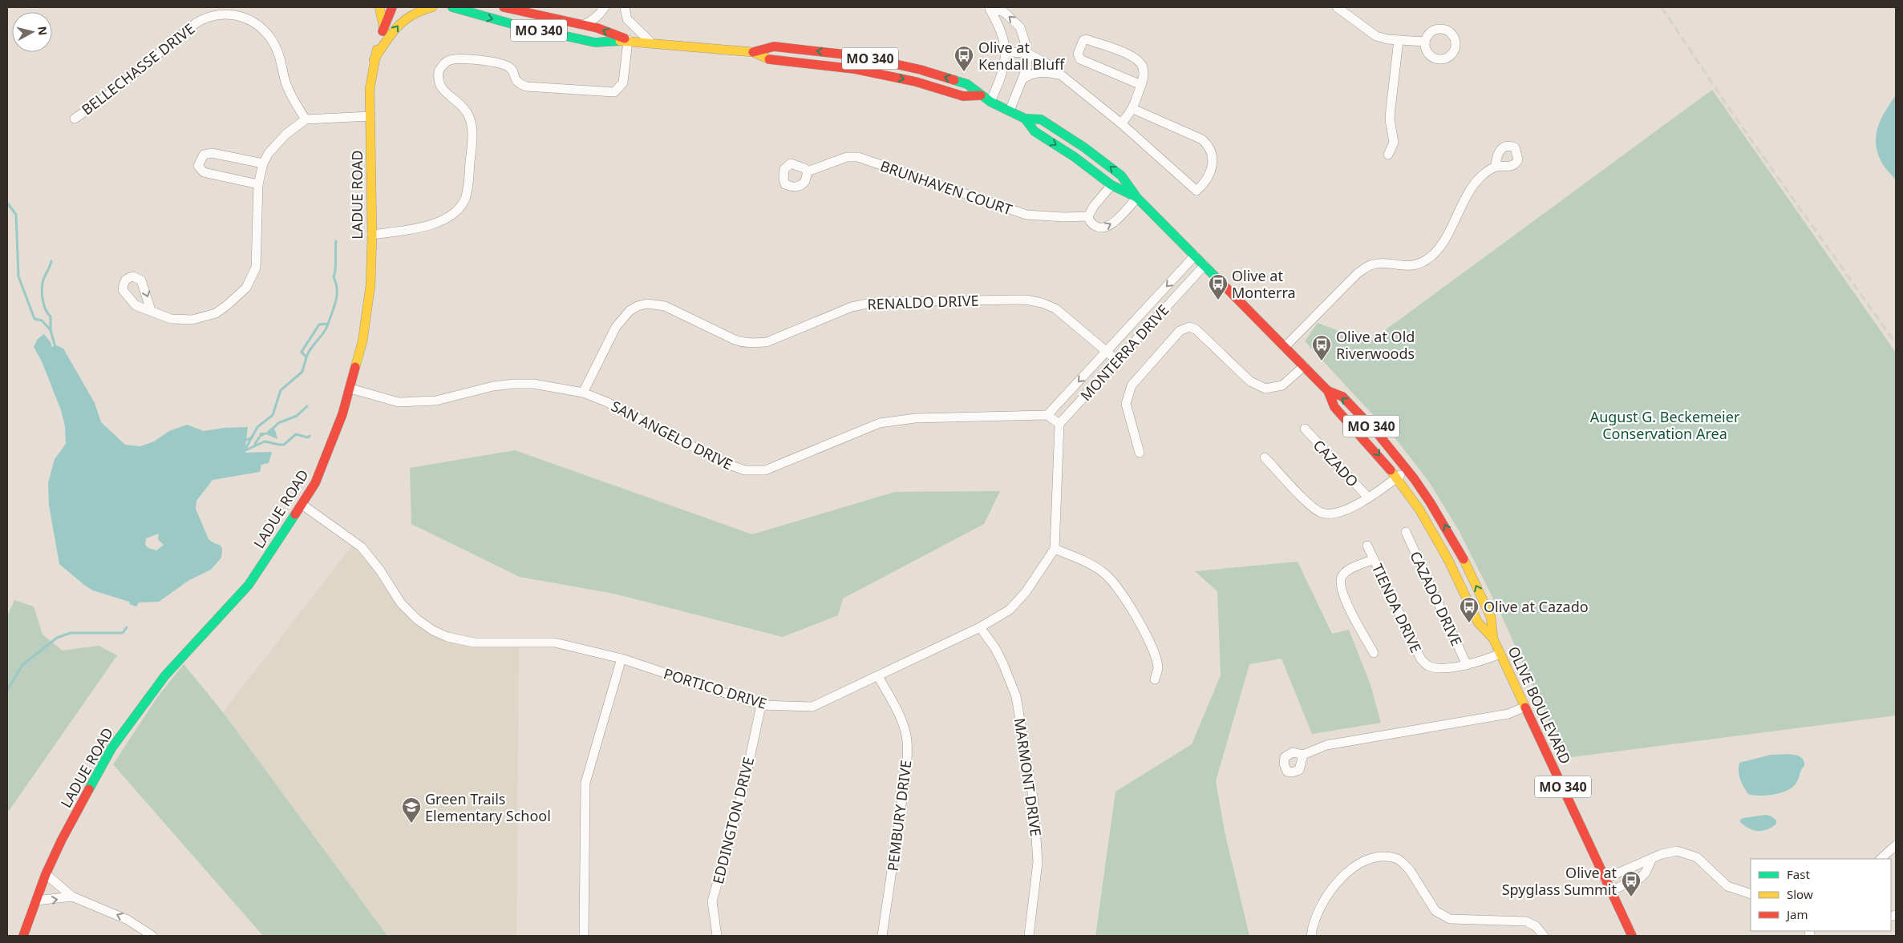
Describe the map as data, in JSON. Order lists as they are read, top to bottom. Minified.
{"streets":{"main road":["MO 340","LADUE ROAD","OLIVE BOULEVARD"],"street":["BELLECHASSE DRIVE","BRUNHAVEN COURT","RENALDO DRIVE","MONTERRA DRIVE","SAN ANGELO DRIVE","CAZADO","CAZADO DRIVE","TIENDA DRIVE","PORTICO DRIVE","MARMONT DRIVE","PEMBURY DRIVE","EDDINGTON DRIVE"]},"crossings":[["LADUE ROAD","SAN ANGELO DRIVE"],["LADUE ROAD","PORTICO DRIVE"],["RENALDO DRIVE","MONTERRA DRIVE"],["RENALDO DRIVE","SAN ANGELO DRIVE"],["MONTERRA DRIVE","SAN ANGELO DRIVE"],["MONTERRA DRIVE","OLIVE BOULEVARD"],["CAZADO DRIVE","TIENDA DRIVE"],["TIENDA DRIVE","OLIVE BOULEVARD"],["PORTICO DRIVE","MARMONT DRIVE"],["PORTICO DRIVE","PEMBURY DRIVE"],["PORTICO DRIVE","EDDINGTON DRIVE"]],"parks":["August G. Beckemeier Conservation Area"],"places":{"bus stop":["Olive at Kendall Bluff","Olive at Monterra","Olive at Old Riverwoods","Olive at Cazado","Olive at Spyglass Summit"],"school or university":["Green Trails Elementary School"]},"legend":["Fast","Slow","Jam"],"north":"right"}
